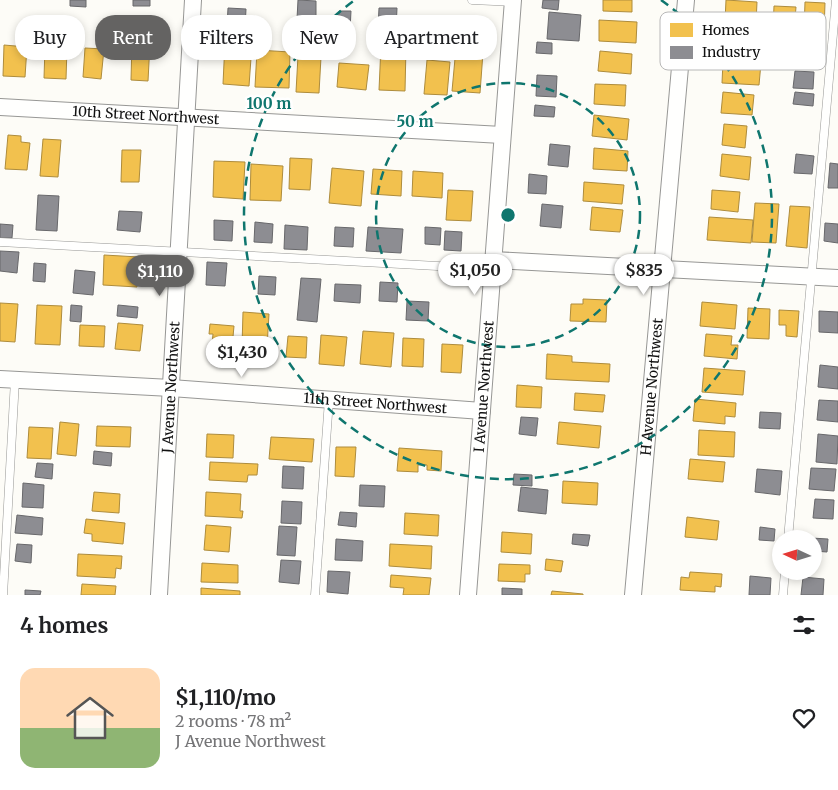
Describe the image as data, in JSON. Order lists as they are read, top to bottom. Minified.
{"streets":{"street":["10th Street Northwest","J Avenue Northwest","I Avenue Northwest","H Avenue Northwest","11th Street Northwest"]},"crossings":[["10th Street Northwest","J Avenue Northwest"],["10th Street Northwest","I Avenue Northwest"],["J Avenue Northwest","11th Street Northwest"],["I Avenue Northwest","11th Street Northwest"]],"legend":["Homes","Industry"],"north":"left","page":{"chip":["Buy","Rent","Filters","New","Apartment"],"price":["$1,050","$835","$1,110","$1,430"],"heading":"4 homes","list":[{"name":"$1,110/mo","note":"2 rooms · 78 m² · J Avenue Northwest"}]},"rings":["100 m","50 m"]}
